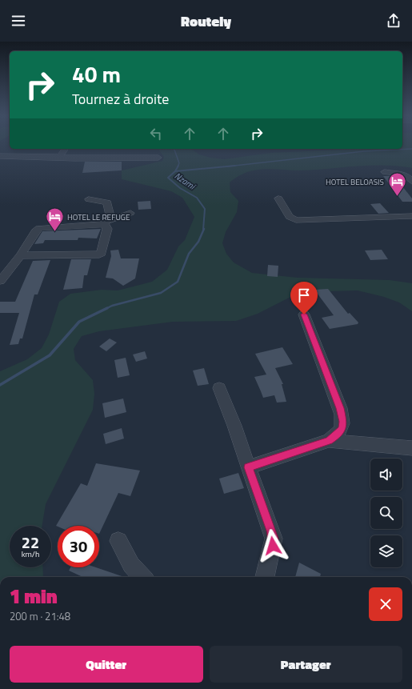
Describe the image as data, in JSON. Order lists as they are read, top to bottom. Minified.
{"water":["Nzami"],"places":{"hotel":["HOTEL BELOASIS","HOTEL LE REFUGE"]},"page":{"header":"Routely","turn":["40 m","Tournez à droite"],"speed":"22 km/h","limit":"30","heading":["1 min","200 m · 21:48"],"buttons":["Quitter","Partager"]}}
